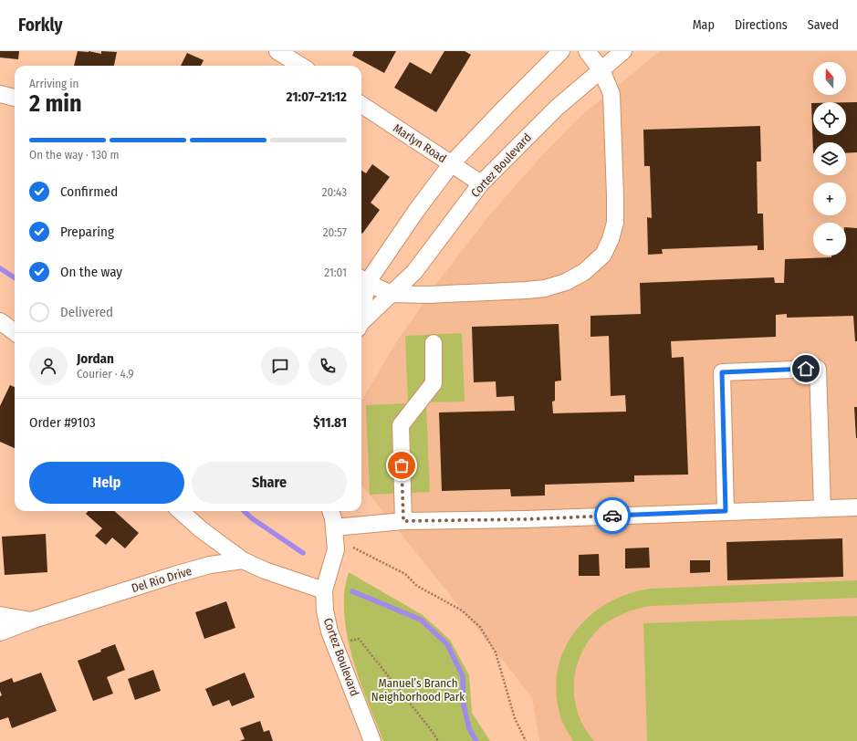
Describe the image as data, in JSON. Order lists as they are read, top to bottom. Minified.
{"streets":{"street":["Marlyn Road","Cortez Boulevard","Del Rio Drive"]},"crossings":[["Marlyn Road","Cortez Boulevard"]],"parks":["Manuel’s Branch Neighborhood Park"],"north":"top","page":{"header":"Forkly","nav":["Map","Directions","Saved"],"map_buttons":["+","−"],"heading":["2 min","Arriving in","21:07–21:12"],"panel":["Jordan","Courier · 4.9","Order #9103","$11.81"],"bar":"On the way · 130 m","list":[["Confirmed","20:43"],["Preparing","20:57"],["On the way","21:01"],"Delivered"],"buttons":["Help","Share"]}}
